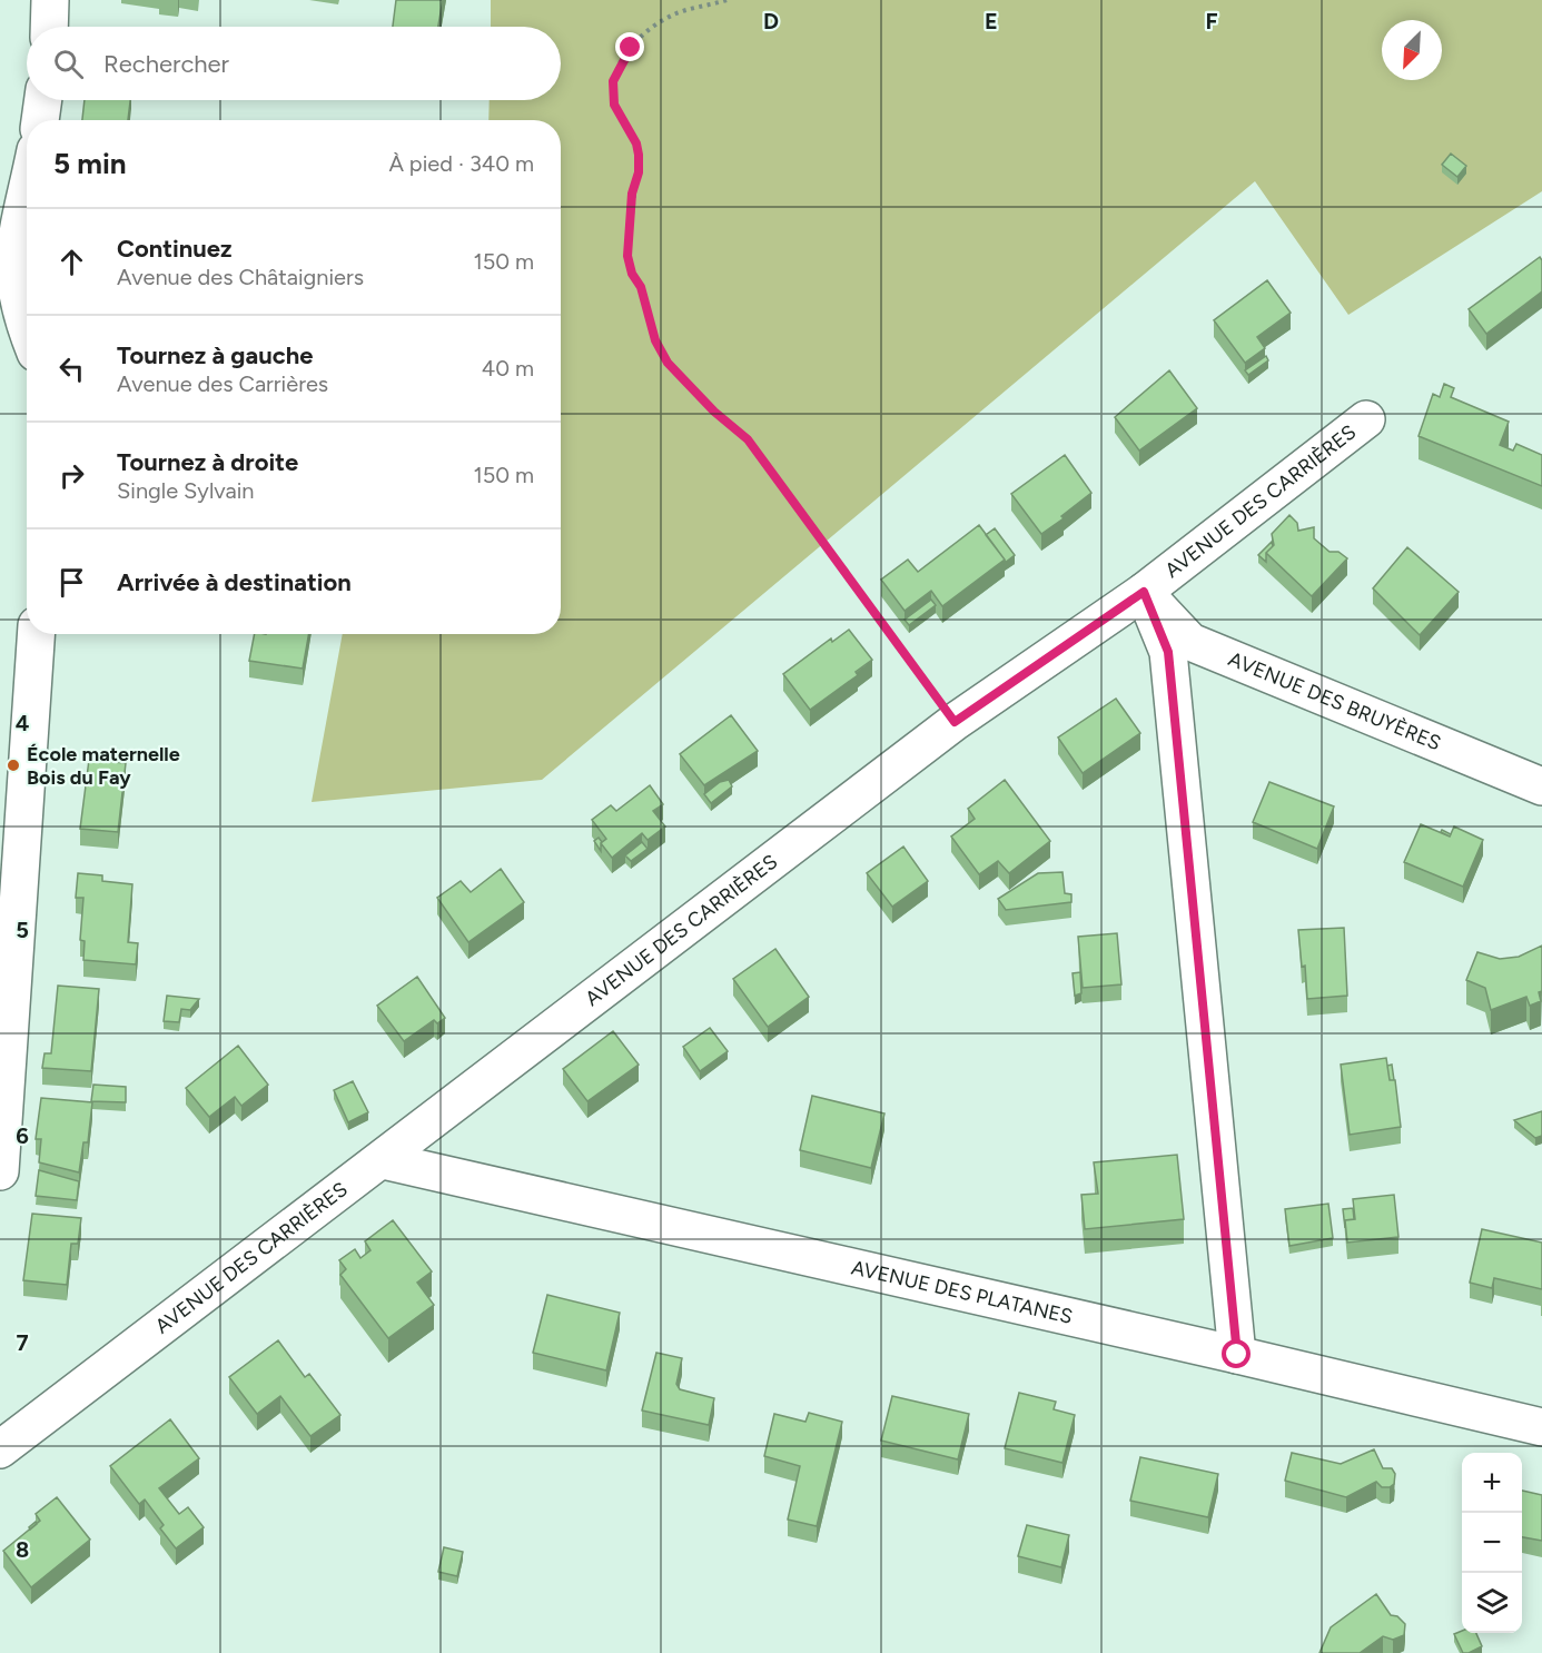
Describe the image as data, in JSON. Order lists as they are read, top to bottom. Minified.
{"streets":{"street":["AVENUE DES CARRIÈRES","AVENUE DES BRUYÈRES","AVENUE DES PLATANES"]},"crossings":[["AVENUE DES CARRIÈRES","AVENUE DES BRUYÈRES"],["AVENUE DES CARRIÈRES","AVENUE DES PLATANES"]],"places":["École maternelle Bois du Fay"],"north":"bottom left","page":{"search":"Rechercher","heading":["5 min","À pied · 340 m"],"list":[["Continuez","Avenue des Châtaigniers","150 m"],["Tournez à gauche","Avenue des Carrières","40 m"],["Tournez à droite","Single Sylvain","150 m"],"Arrivée à destination"],"map_buttons":["+","−"]},"grid":{"columns":["D","E","F"],"rows":["4","5","6","7","8"]}}
